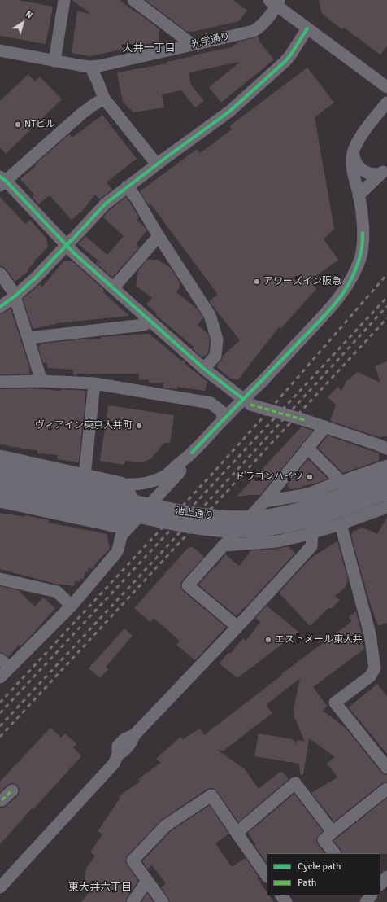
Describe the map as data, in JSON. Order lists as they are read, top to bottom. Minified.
{"streets":{"main road":["池上通り"],"street":["光学通り"]},"districts":["大井一丁目","東大井六丁目"],"places":["NTビル","アワーズイン阪急","ヴィアイン東京大井町","ドラゴンハイツ","エストメール東大井"],"legend":["Cycle path","Path"],"north":"top right"}
